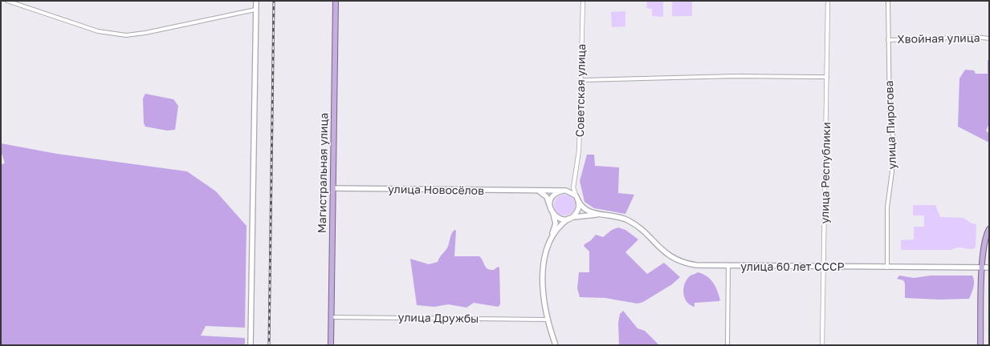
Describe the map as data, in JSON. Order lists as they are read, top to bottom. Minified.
{"streets":{"main road":["Магистральная улица","улица Новосёлов","улица 60 лет СССР"],"street":["Хвойная улица","Советская улица","улица Пирогова","улица Республики","улица Дружбы"]},"crossings":[["Хвойная улица","улица Пирогова"],["Советская улица","улица Новосёлов"],["улица Пирогова","улица 60 лет СССР"],["Магистральная улица","улица Новосёлов"],["Магистральная улица","улица Дружбы"],["улица Республики","улица 60 лет СССР"]]}
